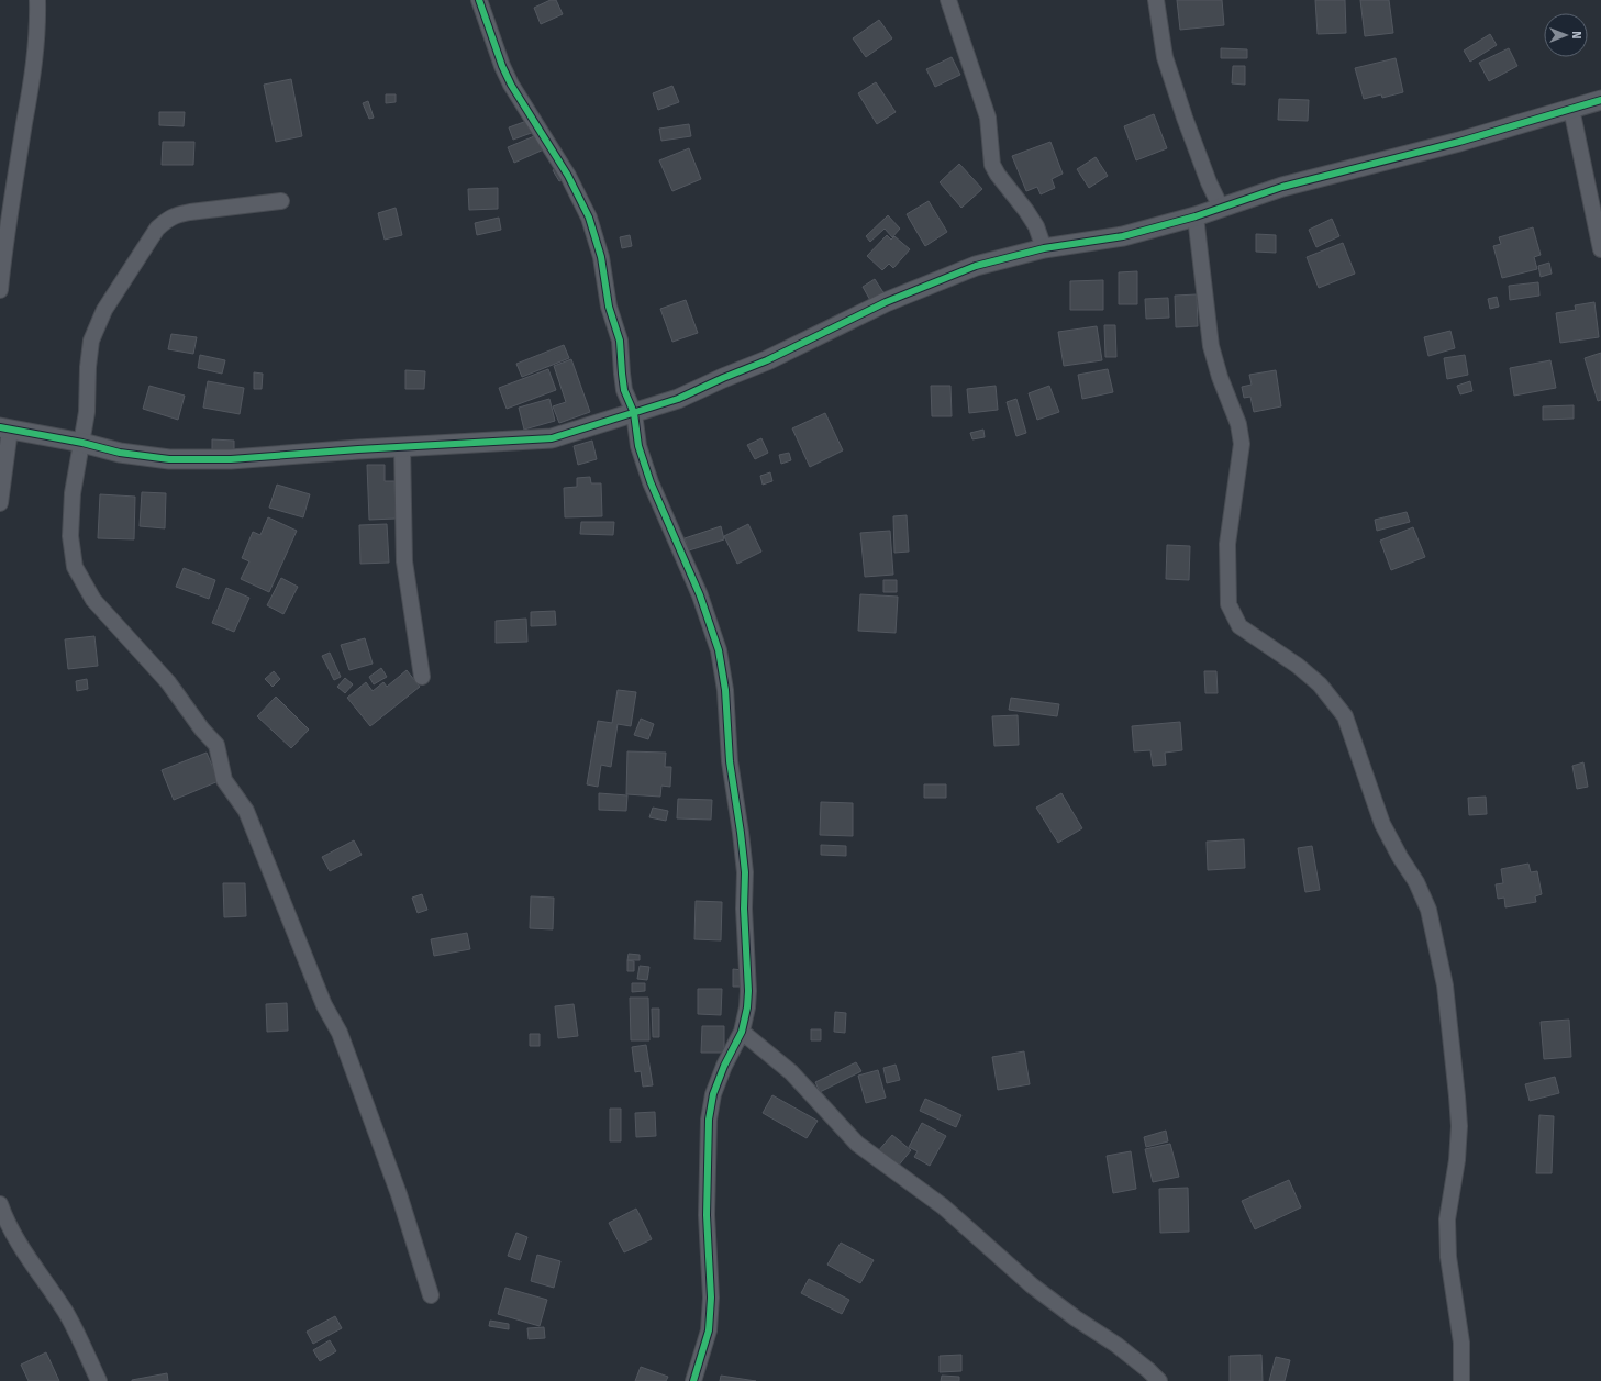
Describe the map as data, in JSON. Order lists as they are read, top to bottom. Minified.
{"north":"right"}
